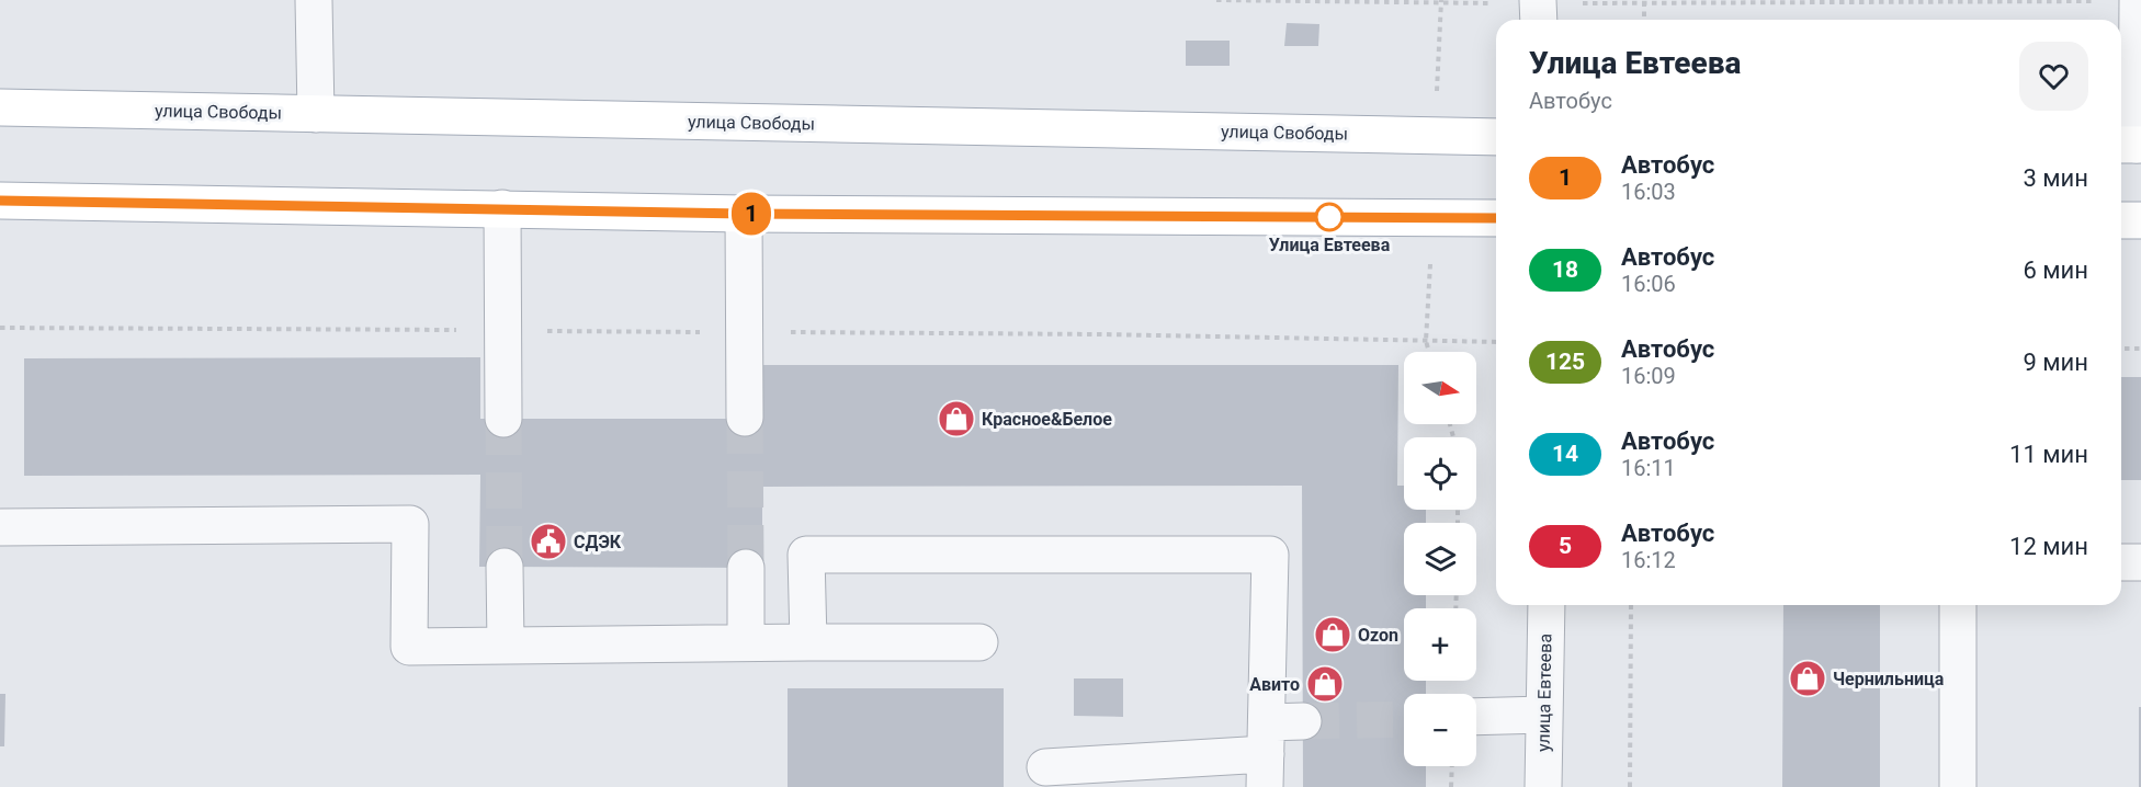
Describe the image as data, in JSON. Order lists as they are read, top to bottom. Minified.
{"streets":{"main road":["улица Свободы"],"street":["улица Евтеева"]},"places":{"other":["Улица Евтеева"],"shop":["Красное&Белое","Ozon","Чернильница","Авито"],"public building":["СДЭК"]},"lines":["bus line 1"],"north":"right","page":{"on_map":"1","heading":["Улица Евтеева","Автобус"],"list":[{"mark":"1","name":"Автобус","note":"16:03","value":"3 мин"},{"mark":"18","name":"Автобус","note":"16:06","value":"6 мин"},{"mark":"125","name":"Автобус","note":"16:09","value":"9 мин"},{"mark":"14","name":"Автобус","note":"16:11","value":"11 мин"},{"mark":"5","name":"Автобус","note":"16:12","value":"12 мин"}],"map_buttons":["+","−"]}}
